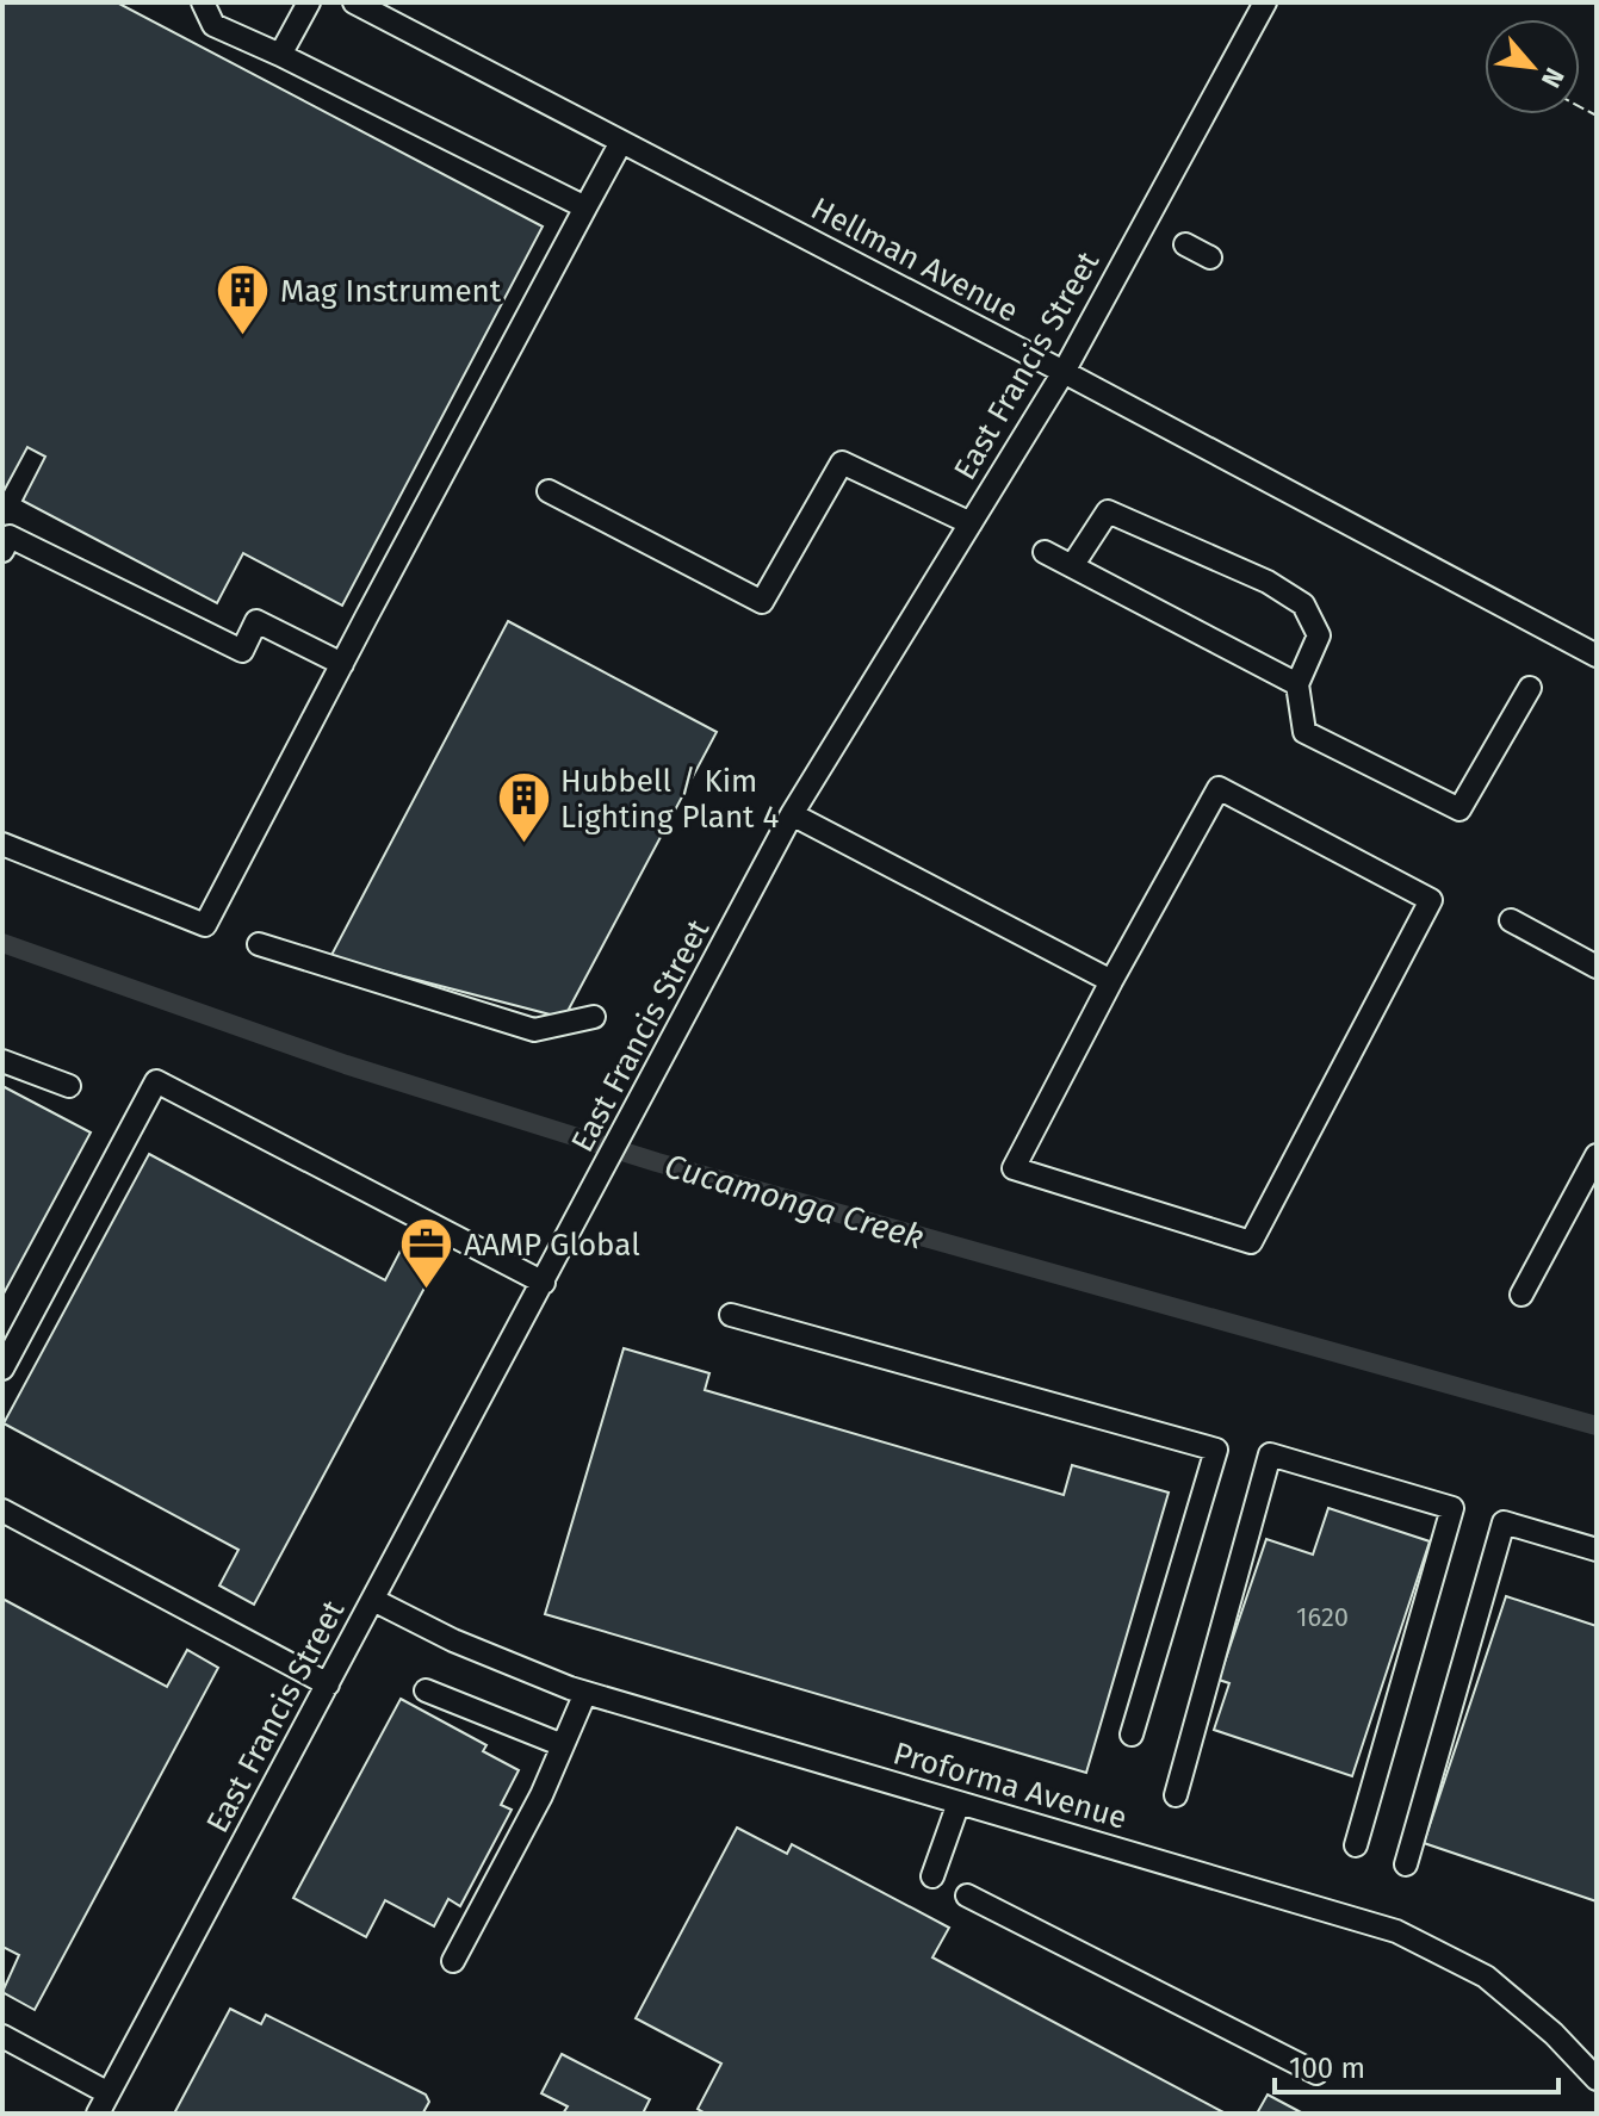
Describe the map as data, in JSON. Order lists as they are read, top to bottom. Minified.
{"streets":{"street":["Hellman Avenue","East Francis Street","Proforma Avenue"]},"crossings":[["Hellman Avenue","East Francis Street"],["East Francis Street","Proforma Avenue"]],"water":["Cucamonga Creek"],"places":{"building":["Mag Instrument","Hubbell / Kim Lighting Plant 4"],"office":["AAMP Global"]},"house_numbers":["1620"],"scale_bar":"100 m","north":"bottom right"}
